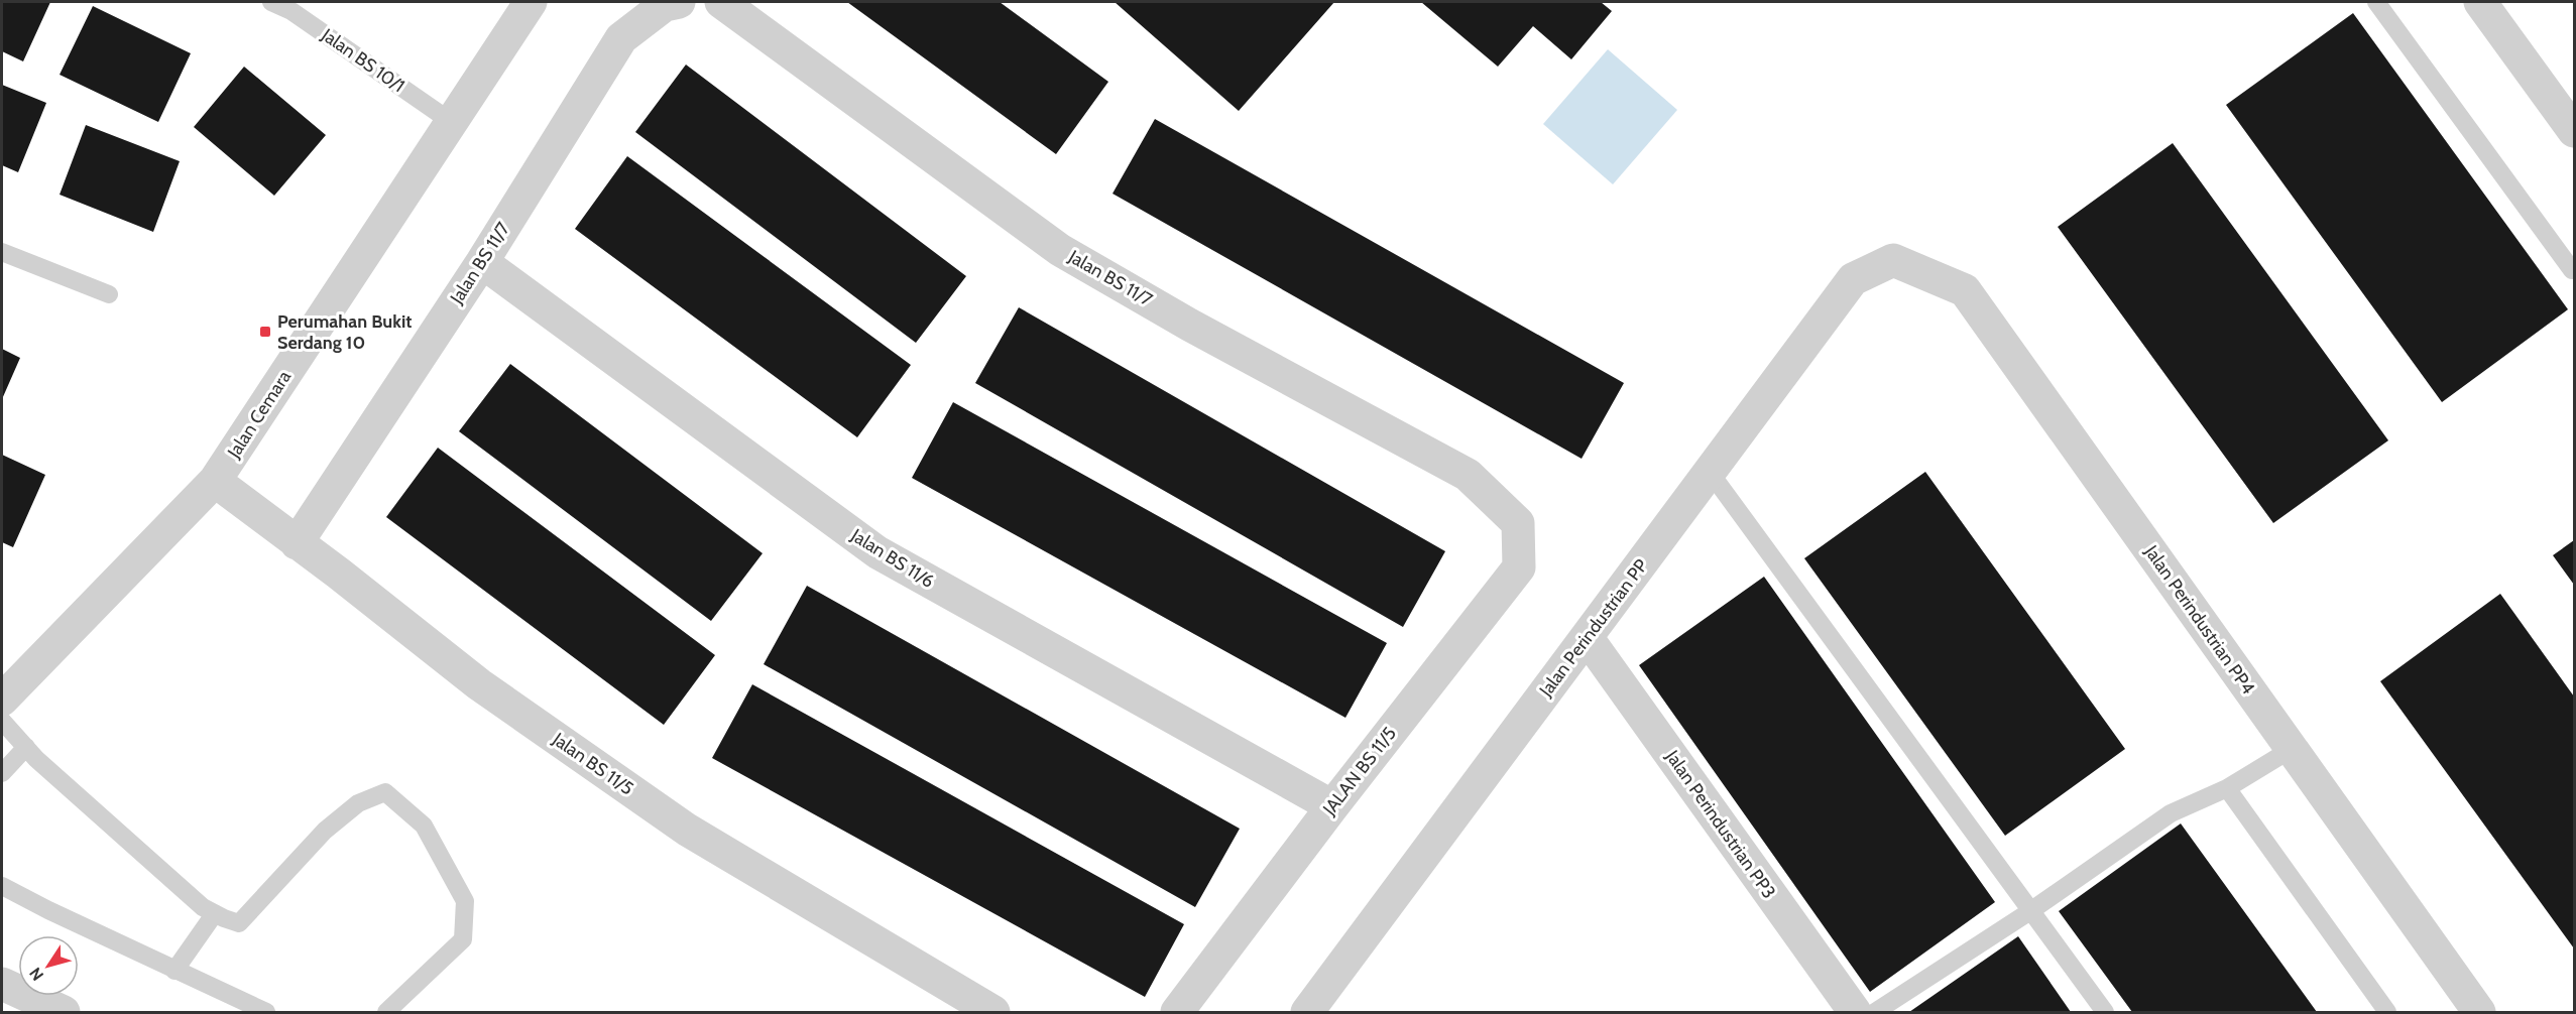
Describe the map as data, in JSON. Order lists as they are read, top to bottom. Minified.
{"streets":{"street":["Jalan BS 11/7","Jalan Cemara","Jalan BS 11/6","Jalan Perindustrian PP4","Jalan Perindustrian PP","Jalan BS 11/5","JALAN BS 11/5","Jalan Perindustrian PP3"],"lane":["Jalan BS 10/1"]},"crossings":[["Jalan BS 10/1","Jalan Cemara"],["Jalan BS 11/7","Jalan BS 11/6"],["Jalan BS 11/7","Jalan BS 11/5"],["Jalan BS 11/7","JALAN BS 11/5"],["Jalan Cemara","Jalan BS 11/5"],["Jalan BS 11/6","JALAN BS 11/5"],["Jalan Perindustrian PP4","Jalan Perindustrian PP"],["Jalan Perindustrian PP","Jalan Perindustrian PP3"]],"places":{"transit":["Perumahan Bukit Serdang 10"]},"north":"bottom left"}
